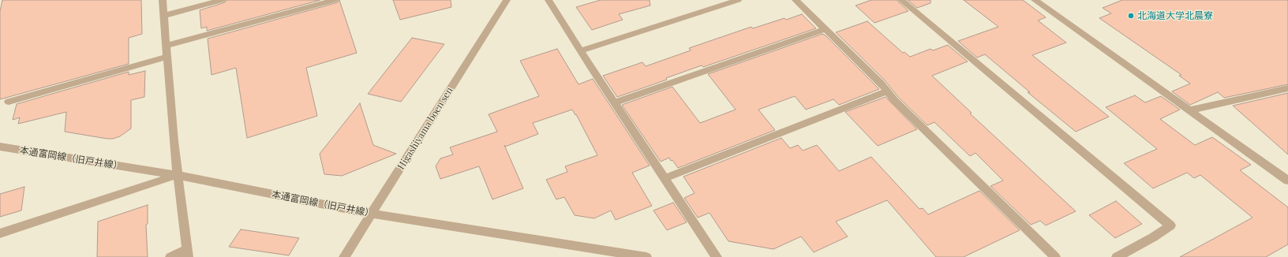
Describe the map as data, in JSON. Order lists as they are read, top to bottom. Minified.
{"streets":{"street":["Higashiyama boen sen","本通富岡線（旧戸井線）"]},"crossings":[["Higashiyama boen sen","本通富岡線（旧戸井線）"]],"places":["北海道大学北晨寮"]}
